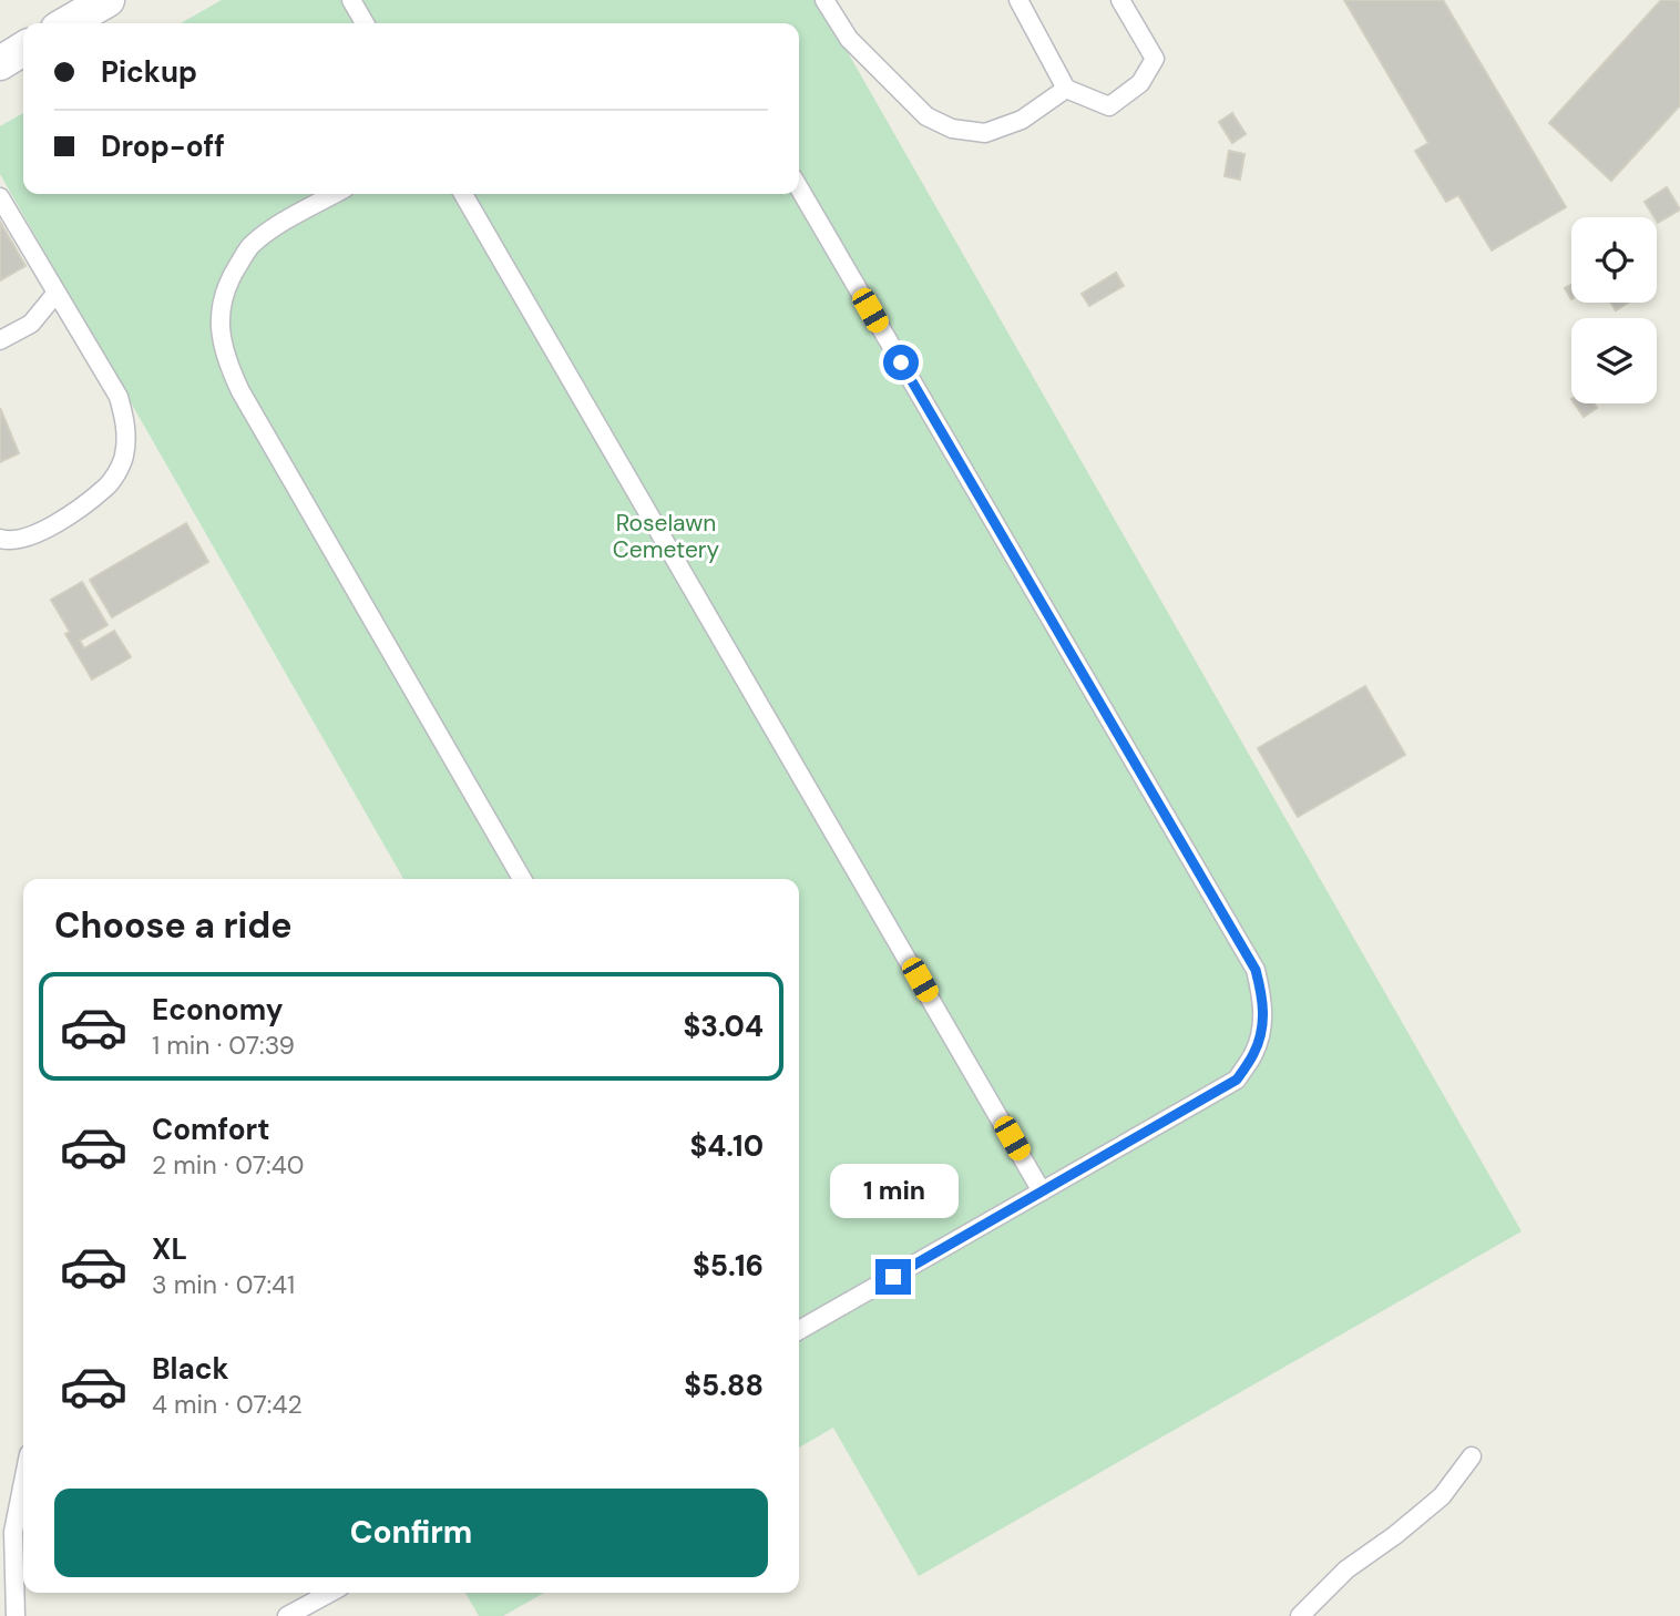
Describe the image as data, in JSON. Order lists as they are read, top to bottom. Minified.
{"parks":["Roselawn Cemetery"],"page":{"banner":["Pickup","Drop-off"],"heading":"Choose a ride","list":[{"name":"Economy","note":"1 min · 07:39","value":"$3.04"},{"name":"Comfort","note":"2 min · 07:40","value":"$4.10"},{"name":"XL","note":"3 min · 07:41","value":"$5.16"},{"name":"Black","note":"4 min · 07:42","value":"$5.88"}],"bubble":"1 min","buttons":"Confirm"}}
